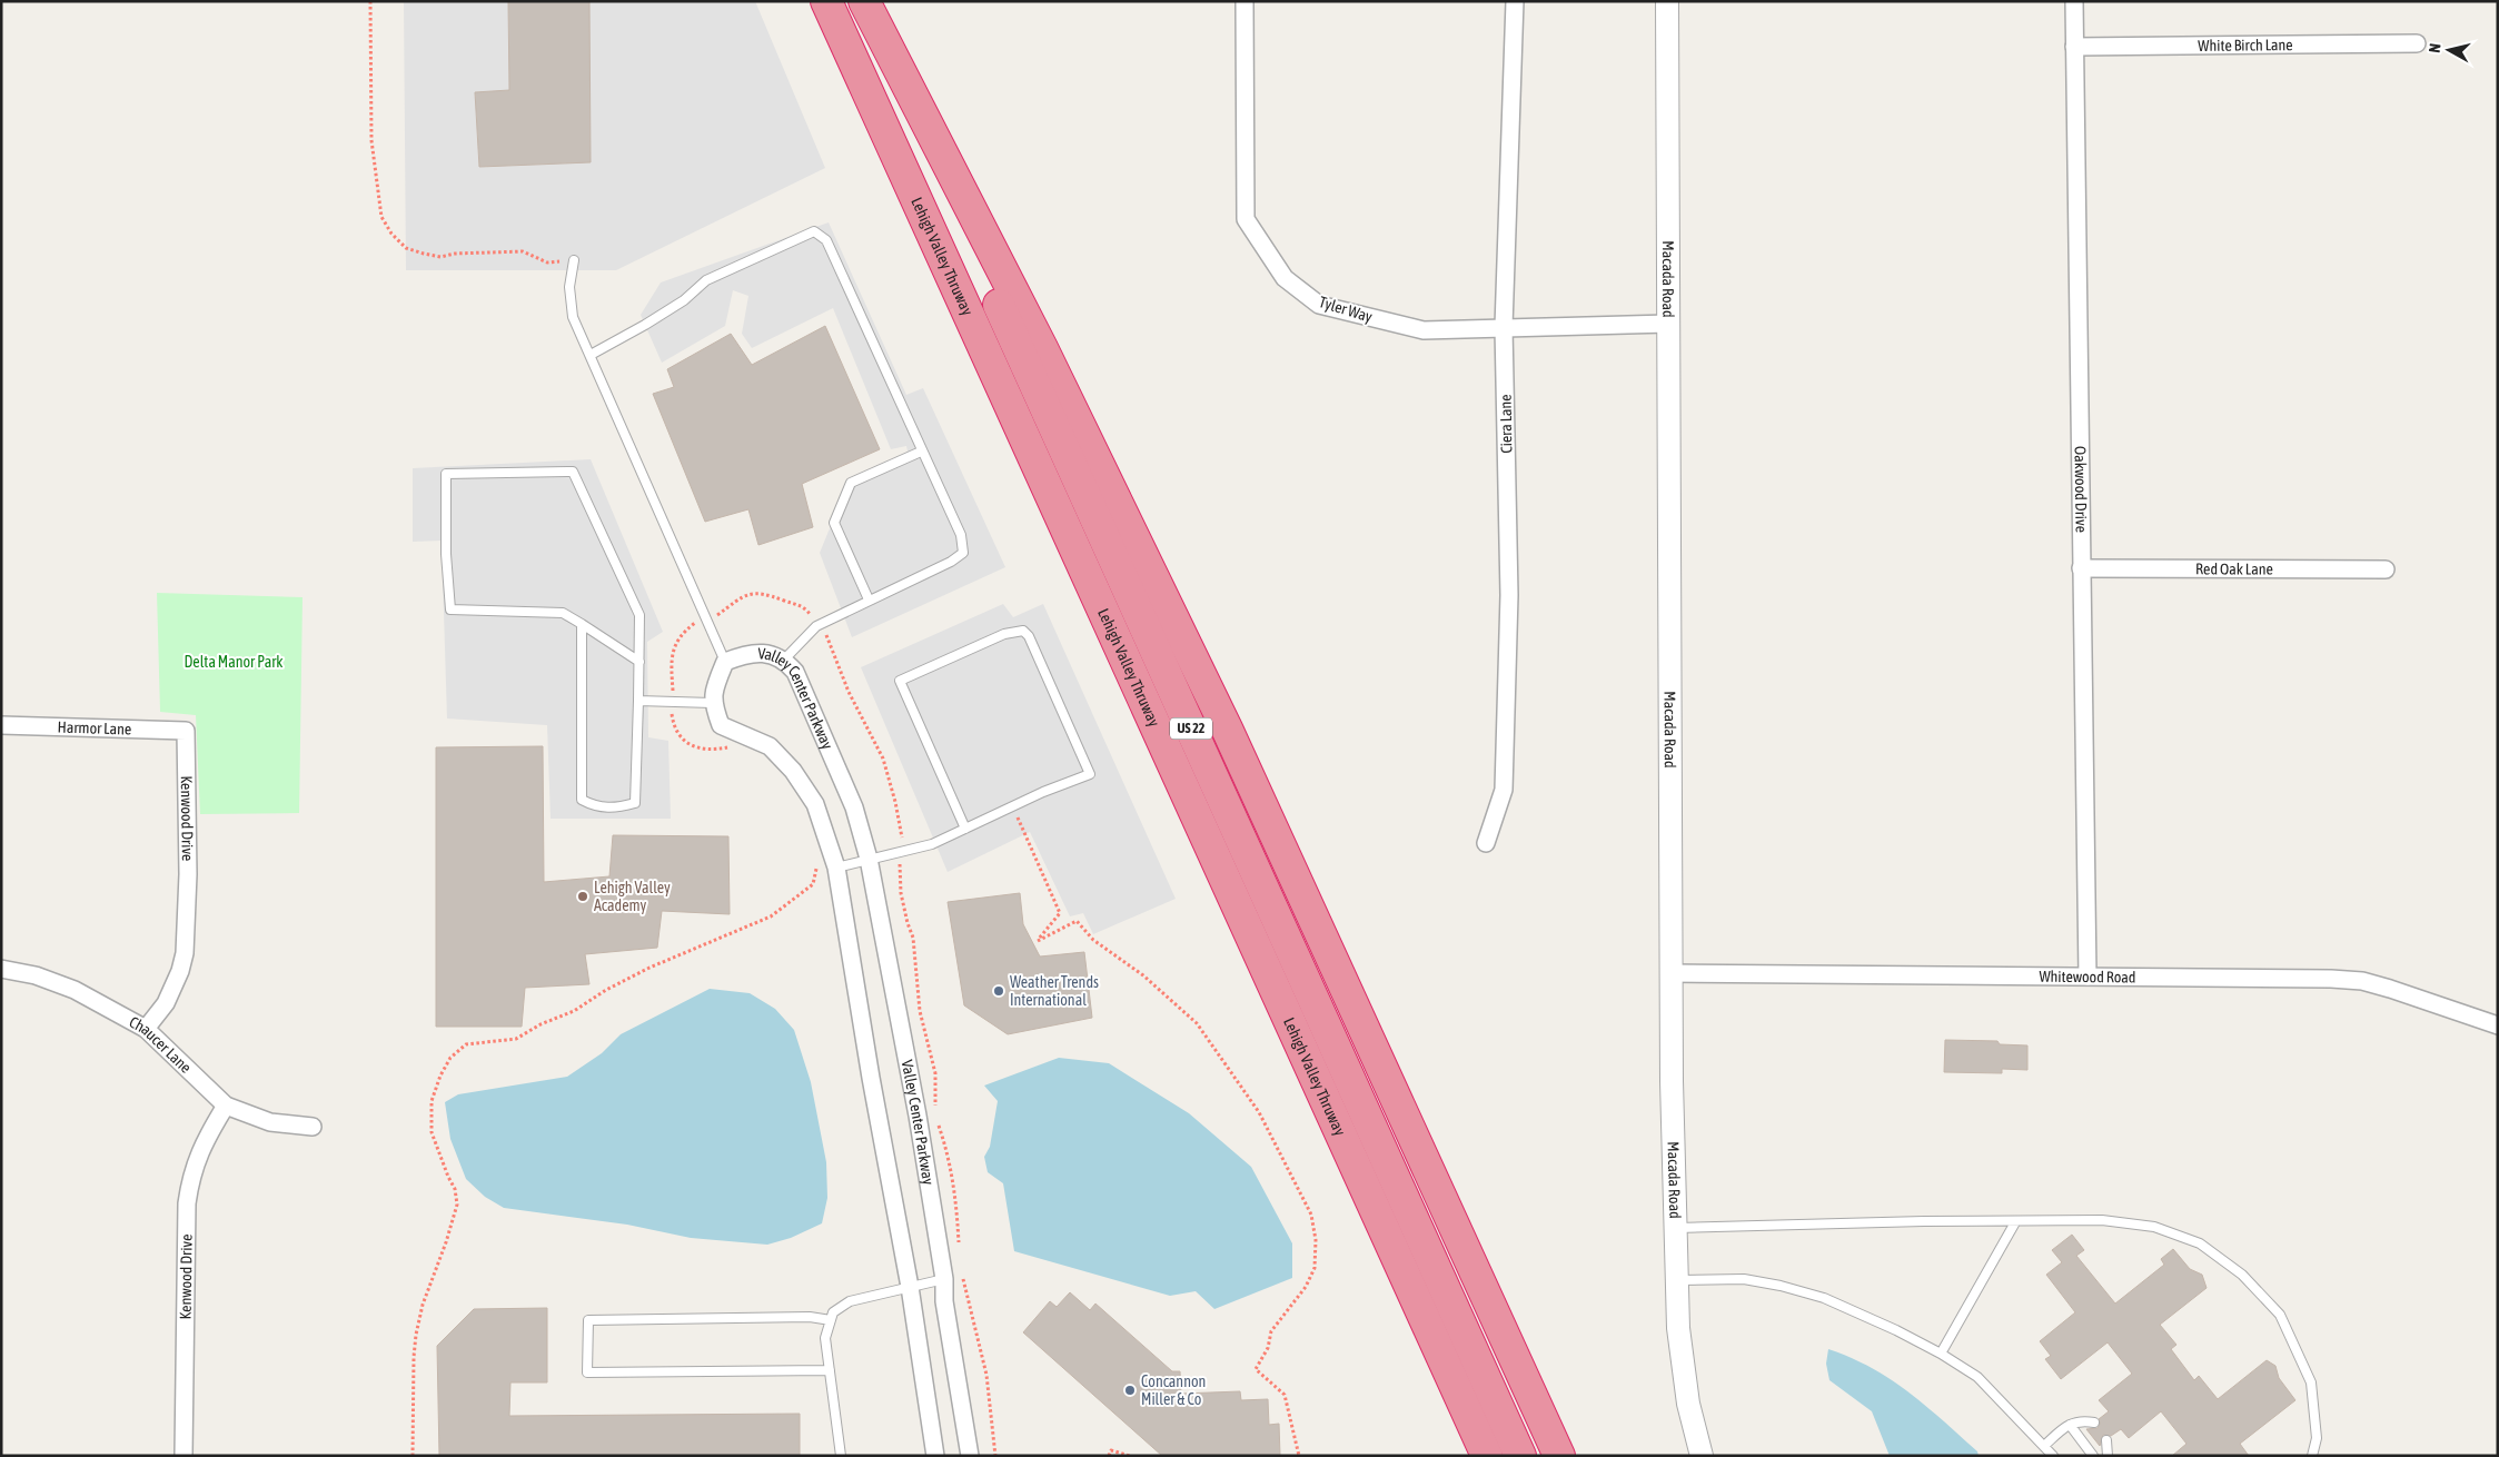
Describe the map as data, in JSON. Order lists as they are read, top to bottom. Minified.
{"streets":{"highway":["Lehigh Valley Thruway","US 22"],"street":["White Birch Lane","Macada Road","Tyler Way","Ciera Lane","Oakwood Drive","Red Oak Lane","Valley Center Parkway","Harmor Lane","Kenwood Drive","Whitewood Road","Chaucer Lane"]},"crossings":[["White Birch Lane","Oakwood Drive"],["Macada Road","Tyler Way"],["Macada Road","Whitewood Road"],["Tyler Way","Ciera Lane"],["Oakwood Drive","Red Oak Lane"],["Oakwood Drive","Whitewood Road"],["Harmor Lane","Kenwood Drive"],["Kenwood Drive","Chaucer Lane"]],"parks":["Delta Manor Park"],"places":["Lehigh Valley Academy","Weather Trends International","Concannon Miller & Co"],"north":"left"}
